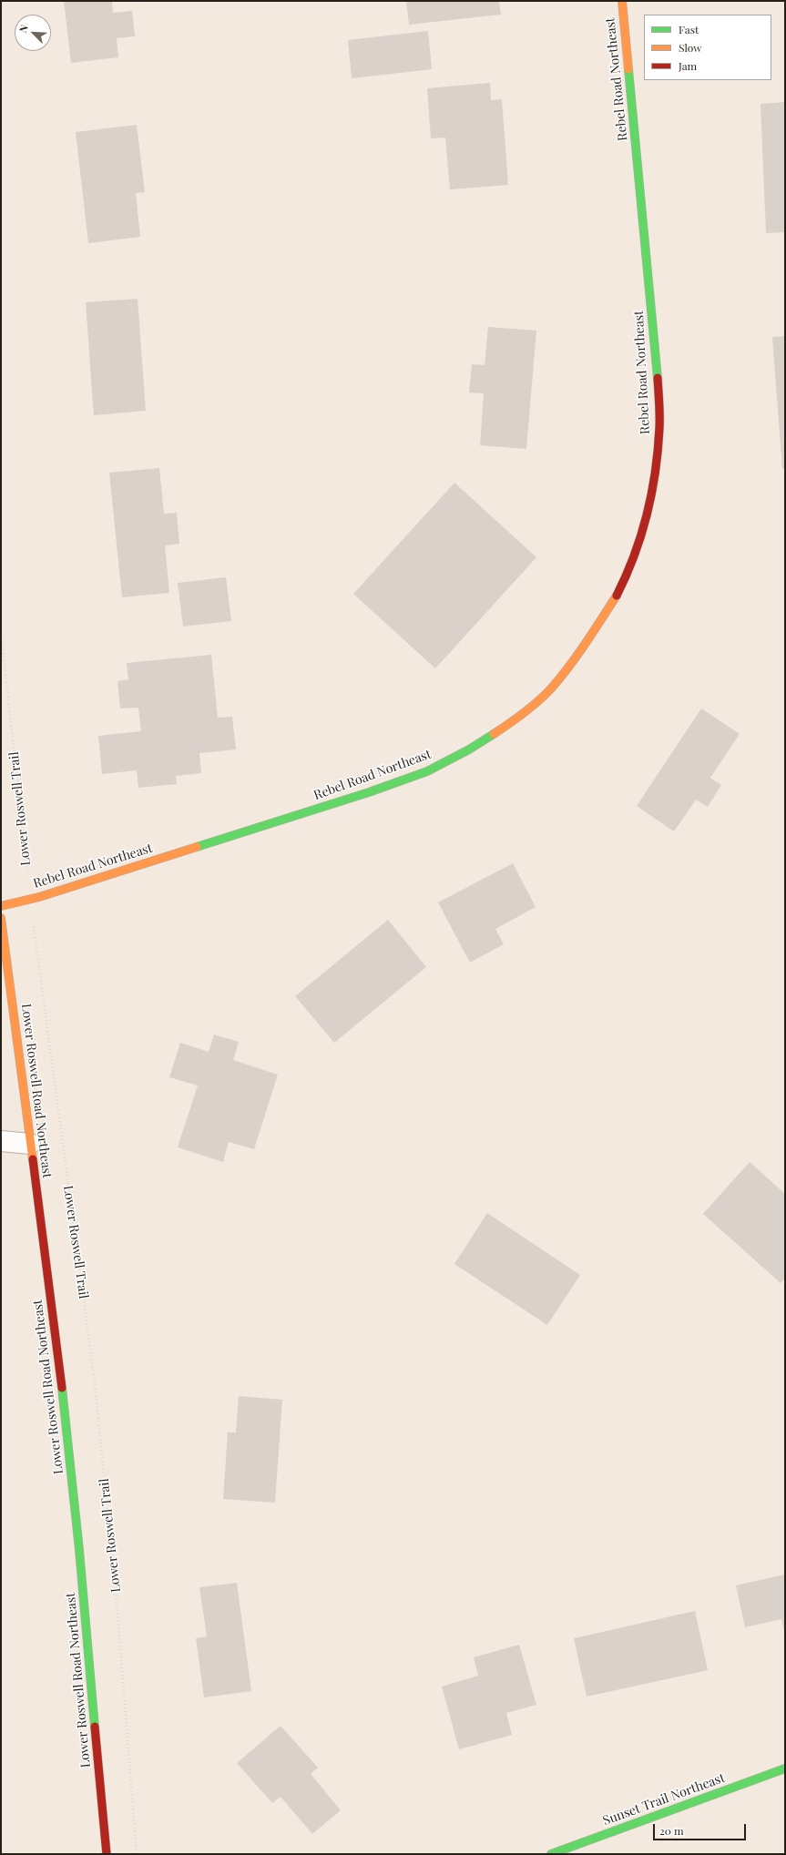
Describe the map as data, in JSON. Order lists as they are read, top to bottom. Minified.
{"streets":{"street":["Rebel Road Northeast","Lower Roswell Road Northeast","Sunset Trail Northeast"],"path":["Lower Roswell Trail"]},"crossings":[["Rebel Road Northeast","Lower Roswell Trail"]],"legend":["Fast","Slow","Jam"],"scale_bar":"20 m","north":"top left"}
